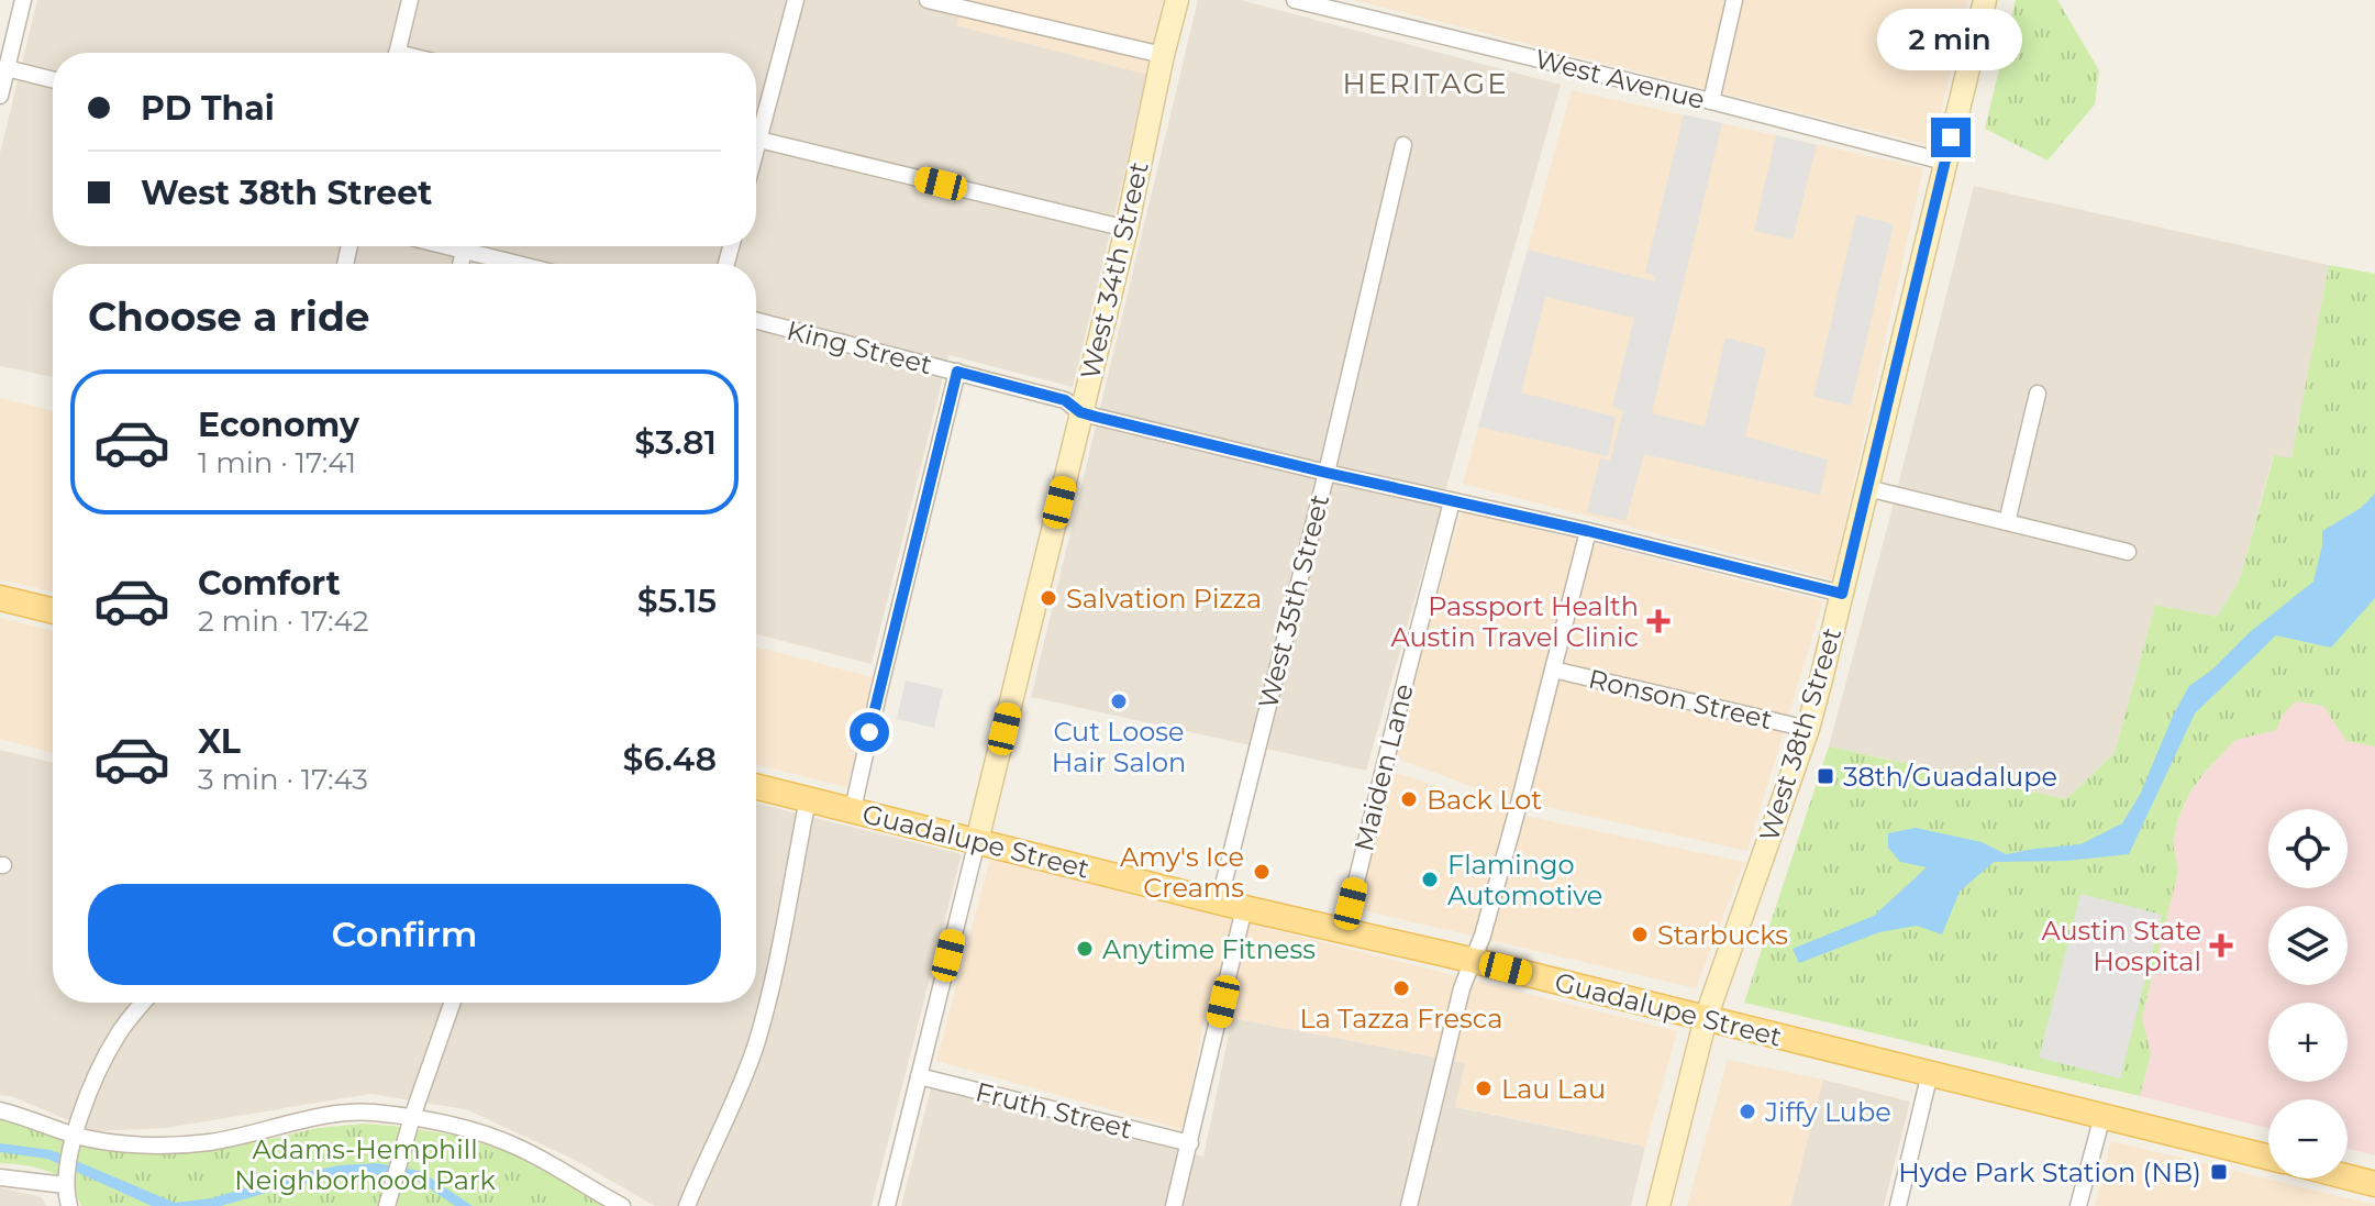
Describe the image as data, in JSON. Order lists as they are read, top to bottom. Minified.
{"streets":{"main road":["West 34th Street","West 38th Street","Guadalupe Street"],"street":["West Avenue","King Street","West 35th Street","Ronson Street","Maiden Lane","Fruth Street"]},"crossings":[["West Avenue","West 38th Street"],["West 34th Street","King Street"],["West 34th Street","Guadalupe Street"],["West 34th Street","Fruth Street"],["King Street","West 35th Street"],["King Street","West 38th Street"],["King Street","Maiden Lane"],["West 35th Street","Guadalupe Street"],["Ronson Street","West 38th Street"],["West 38th Street","Guadalupe Street"],["Maiden Lane","Guadalupe Street"]],"districts":["HERITAGE"],"parks":["Adams-Hemphill Neighborhood Park"],"places":{"other":["Salvation Pizza","Cut Loose Hair Salon","Back Lot","Amy's Ice Creams","Flamingo Automotive","Starbucks","Anytime Fitness","La Tazza Fresca","Lau Lau","Jiffy Lube"],"health":["Passport Health Austin Travel Clinic","Austin State Hospital"],"transit":["38th/Guadalupe","Hyde Park Station (NB)"]},"page":{"bubble":"2 min","banner":["PD Thai","West 38th Street"],"heading":"Choose a ride","list":[{"name":"Economy","note":"1 min · 17:41","value":"$3.81"},{"name":"Comfort","note":"2 min · 17:42","value":"$5.15"},{"name":"XL","note":"3 min · 17:43","value":"$6.48"}],"map_buttons":["+","−"],"buttons":"Confirm"}}
